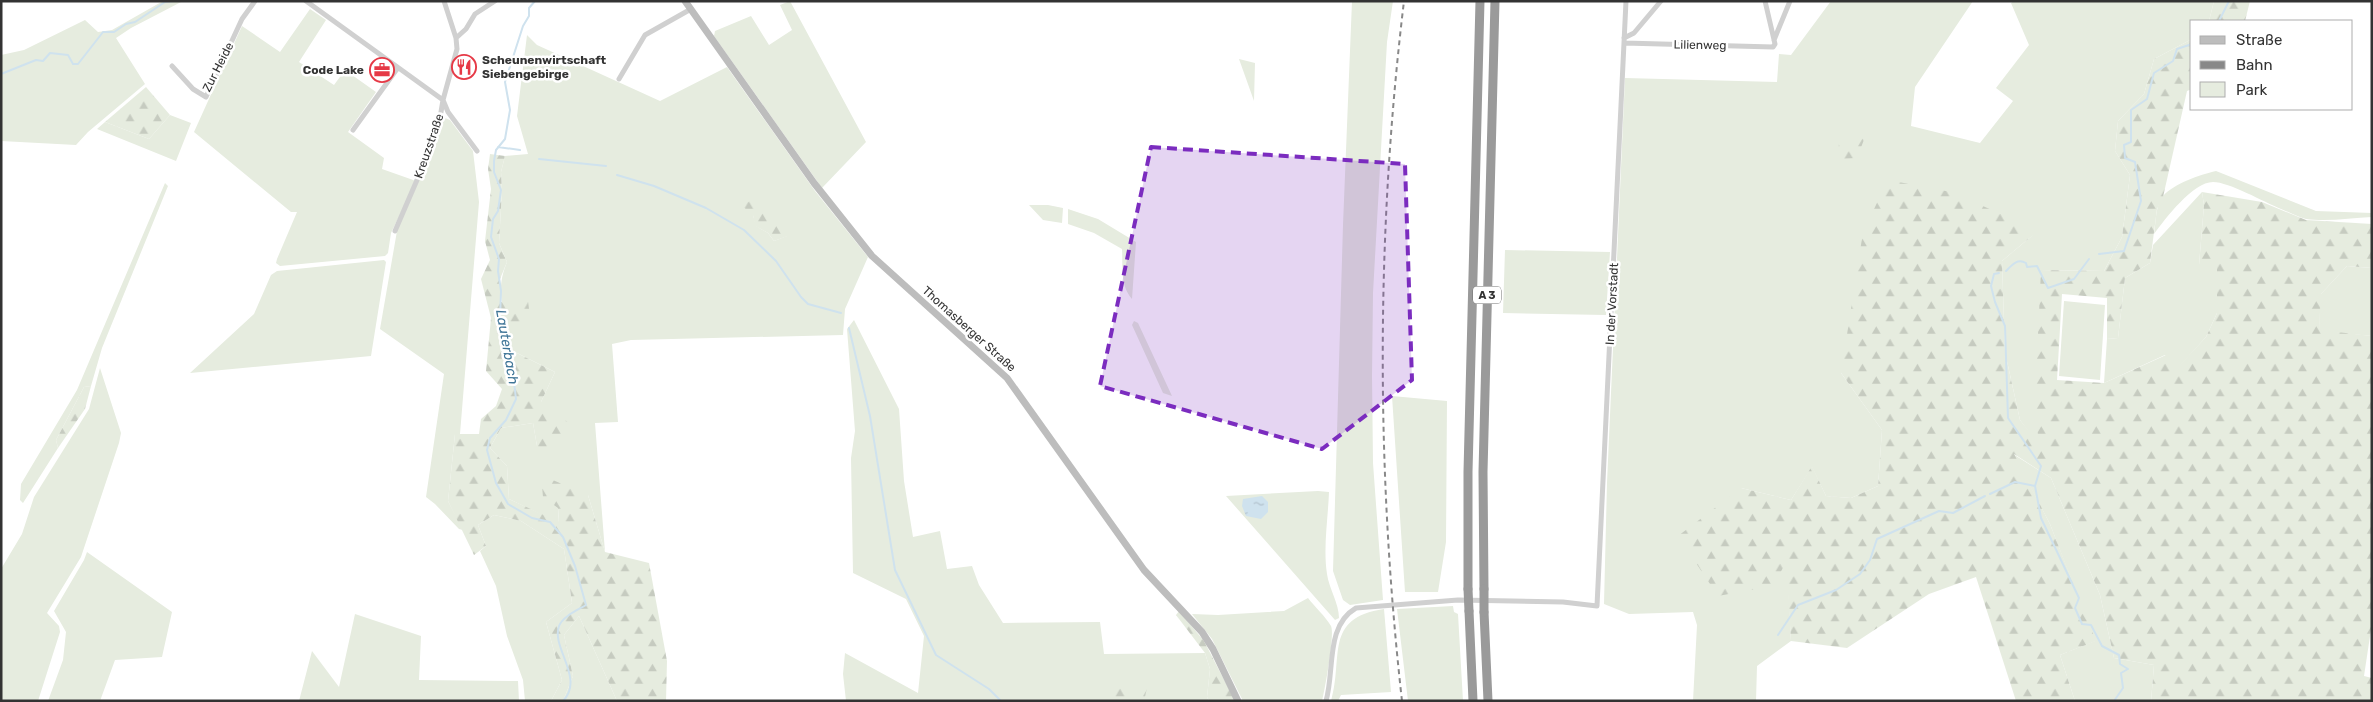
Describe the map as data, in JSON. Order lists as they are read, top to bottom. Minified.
{"streets":{"highway":["A 3"],"main road":["Thomasberger Straße"],"street":["Lilienweg","Zur Heide","Kreuzstraße","In der Vorstadt"]},"crossings":[["Lilienweg","In der Vorstadt"]],"water":["Lauterbach"],"places":{"restaurant":["Scheunenwirtschaft Siebengebirge"],"office":["Code Lake"]},"legend":["Straße","Bahn","Park"]}
